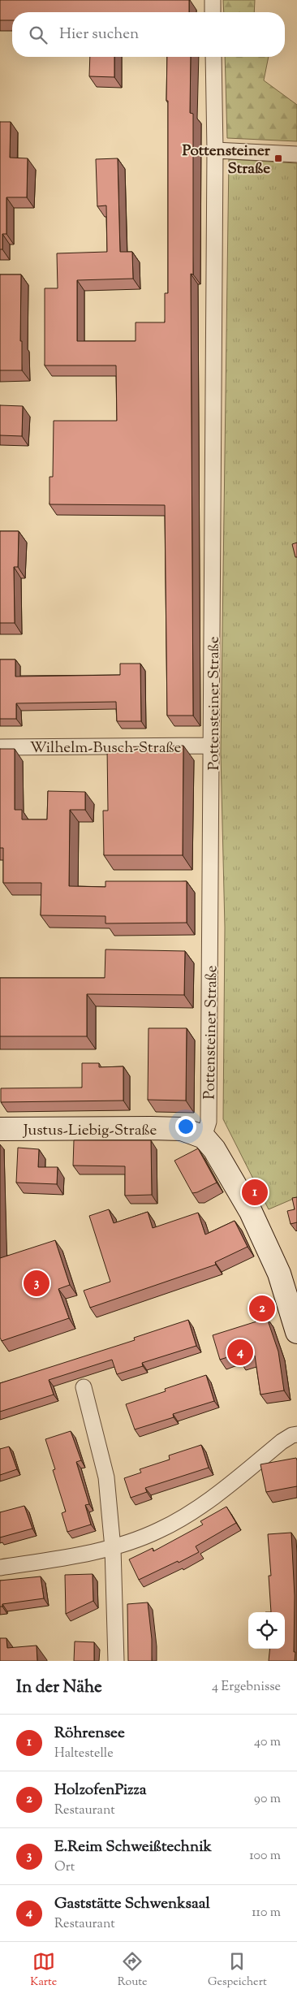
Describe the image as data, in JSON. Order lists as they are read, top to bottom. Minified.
{"streets":{"main road":["Justus-Liebig-Straße"],"street":["Pottensteiner Straße","Wilhelm-Busch-Straße"]},"crossings":[["Pottensteiner Straße","Wilhelm-Busch-Straße"],["Pottensteiner Straße","Justus-Liebig-Straße"]],"places":{"transit":["Pottensteiner Straße"]},"page":{"search":"Hier suchen","pins":["1","3","2","4"],"heading":["In der Nähe","4 Ergebnisse"],"list":[{"mark":"1","name":"Röhrensee","note":"Haltestelle","value":"40 m"},{"mark":"2","name":"HolzofenPizza","note":"Restaurant","value":"90 m"},{"mark":"3","name":"E.Reim Schweißtechnik","note":"Ort","value":"100 m"},{"mark":"4","name":"Gaststätte Schwenksaal","note":"Restaurant","value":"110 m"}],"nav":["Karte","Route","Gespeichert"]}}
